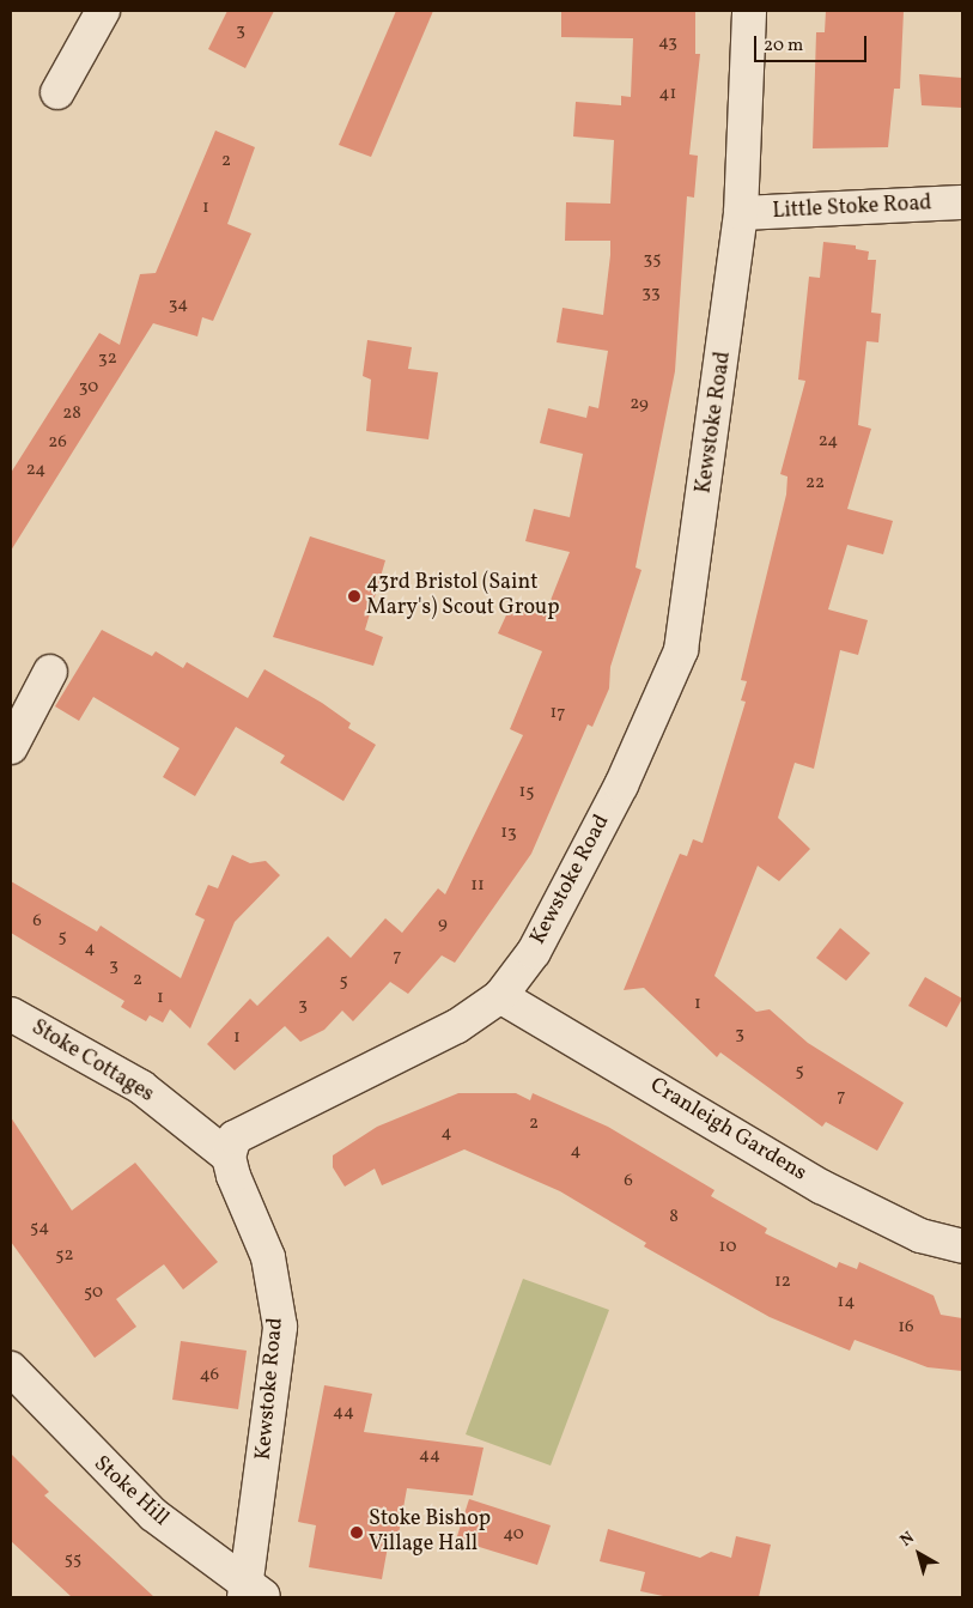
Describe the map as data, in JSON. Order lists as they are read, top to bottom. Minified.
{"streets":{"street":["Little Stoke Road","Kewstoke Road","Stoke Cottages","Cranleigh Gardens","Stoke Hill"]},"crossings":[["Little Stoke Road","Kewstoke Road"],["Kewstoke Road","Stoke Cottages"],["Kewstoke Road","Cranleigh Gardens"],["Kewstoke Road","Stoke Hill"]],"places":["43rd Bristol (Saint Mary's) Scout Group","Stoke Bishop Village Hall"],"house_numbers":["3","43","41","2","1","35","33","34","32","30","29","28","24","26","24","22","17","15","13","11","6","9","5","4","7","3","2","5","1","1","3","3","1","5","7","2","4","4","6","8","54","10","52","12","50","14","16","46","44","44","40","55"],"scale_bar":"20 m","north":"top left"}
